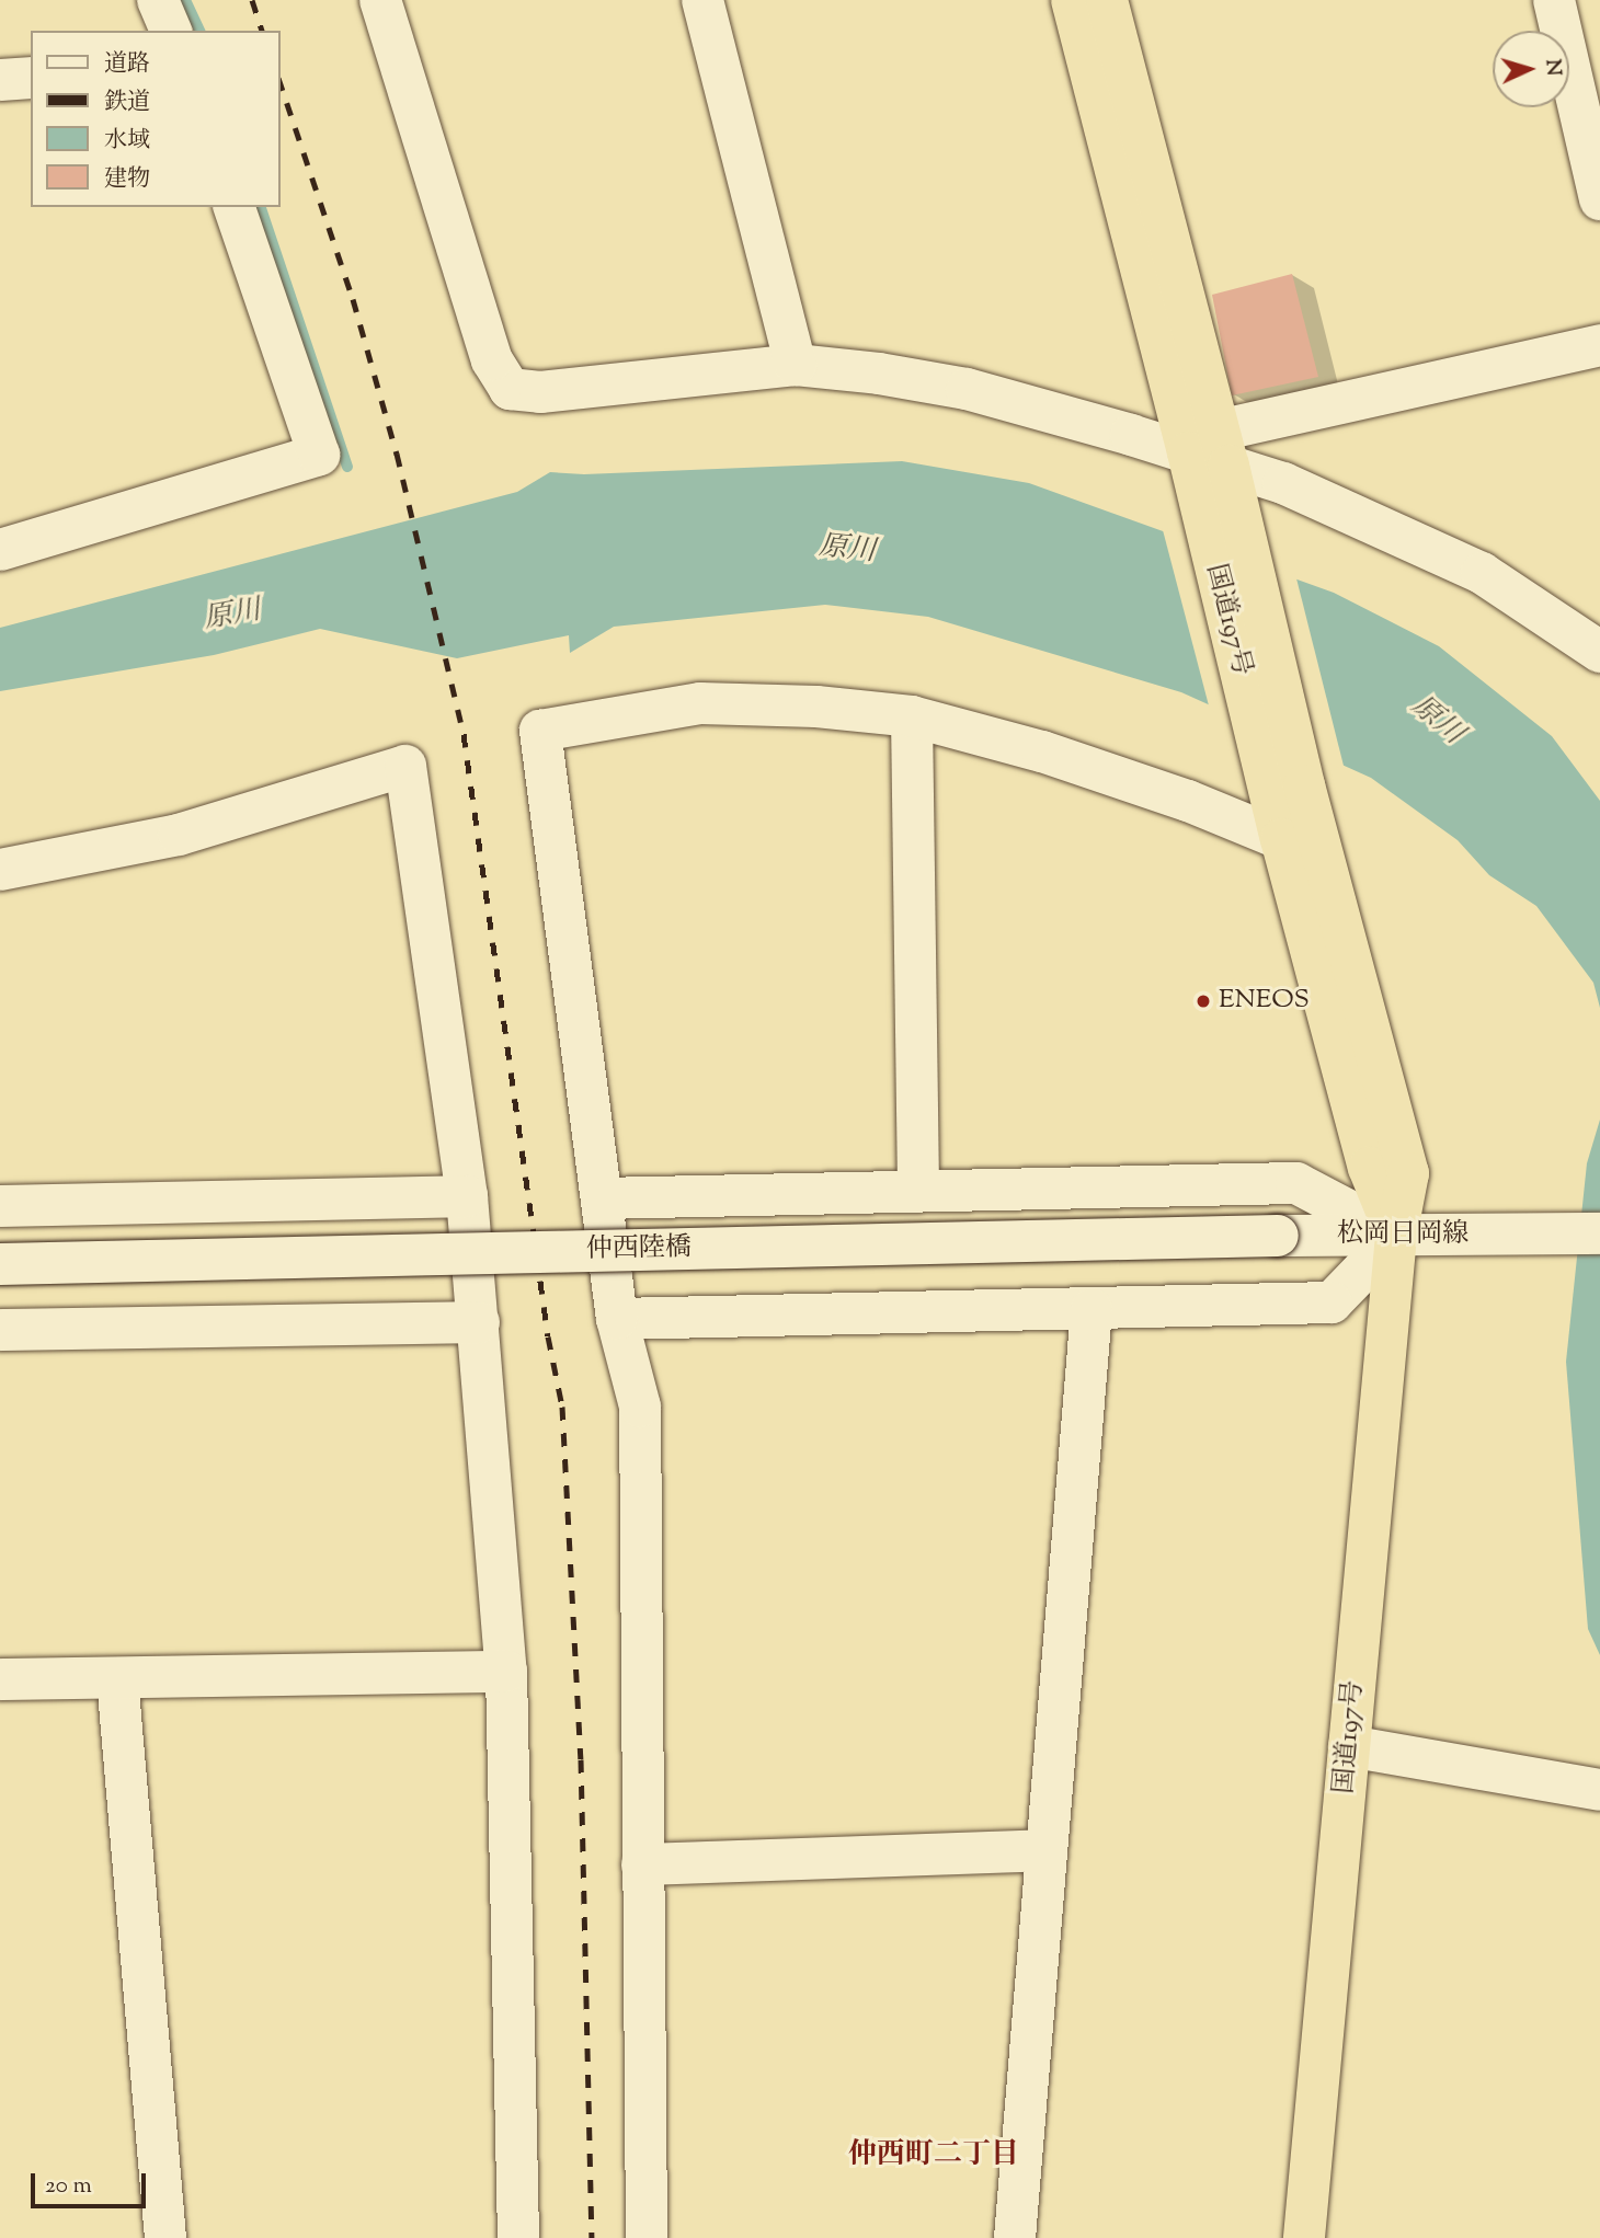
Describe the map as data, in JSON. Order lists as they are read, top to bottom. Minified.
{"streets":{"highway":["国道197号"],"street":["松岡日岡線","仲西陸橋"]},"crossings":[["国道197号","松岡日岡線"],["松岡日岡線","仲西陸橋"]],"districts":["仲西町二丁目"],"water":["原川"],"places":["ENEOS"],"legend":["道路","鉄道","水域","建物"],"scale_bar":"20 m","north":"right"}
